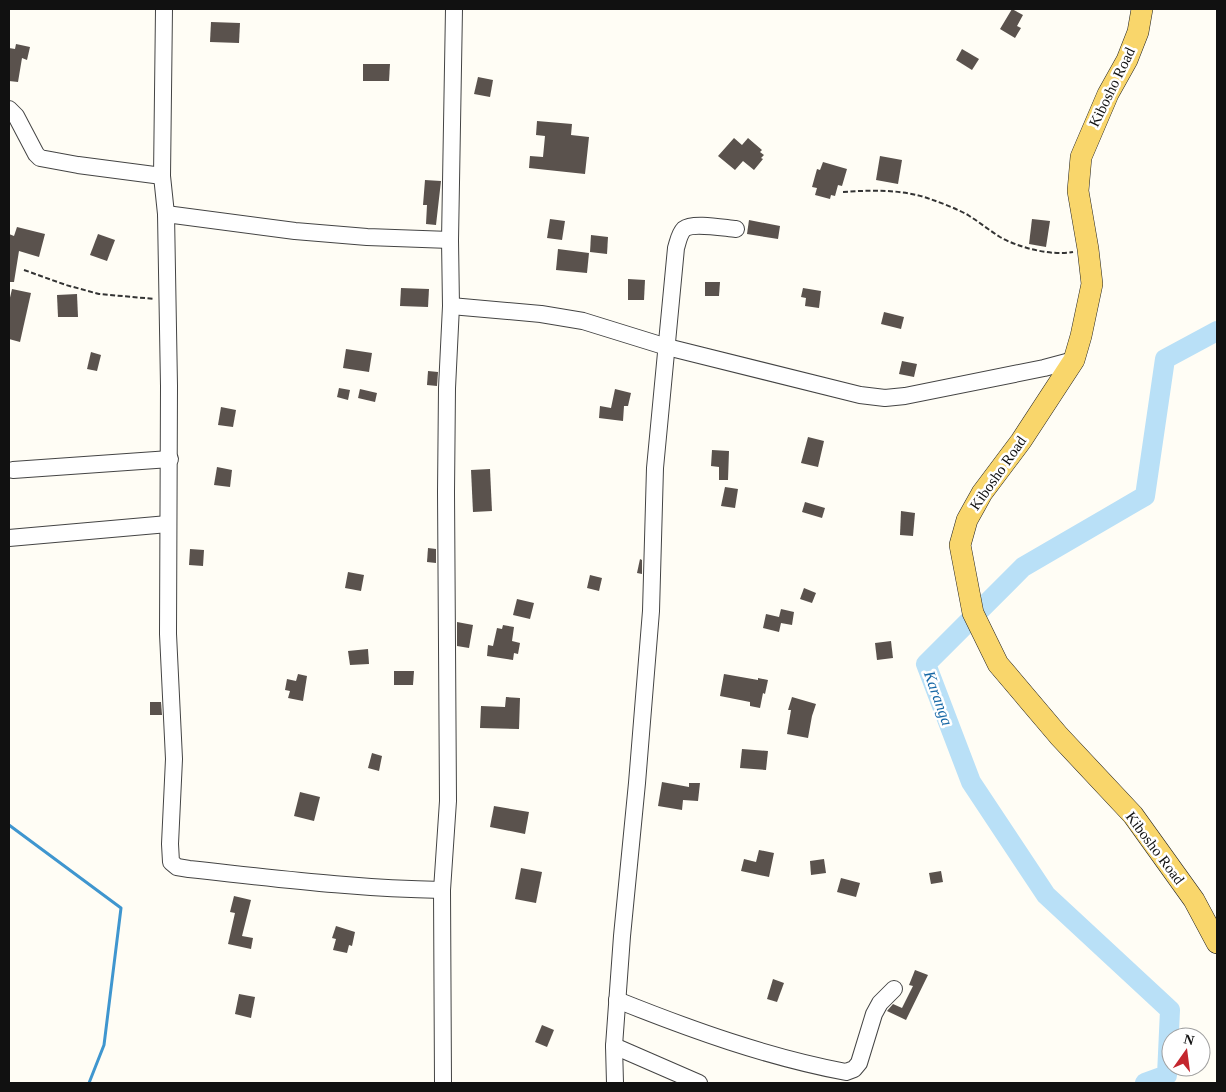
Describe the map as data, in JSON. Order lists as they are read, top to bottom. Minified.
{"streets":{"main road":["Kibosho Road"]},"water":["Karanga"],"north":"top"}
